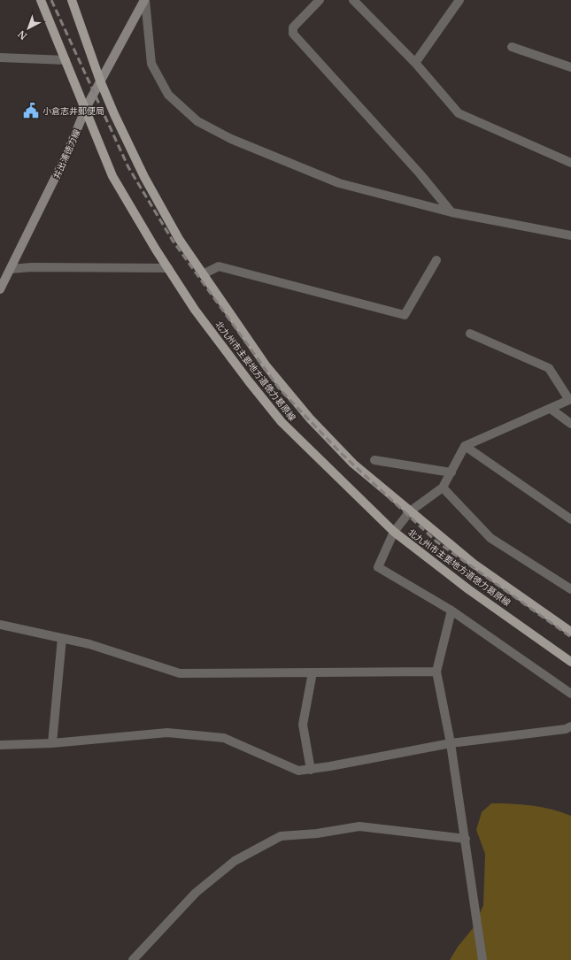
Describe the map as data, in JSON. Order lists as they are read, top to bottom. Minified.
{"streets":{"main road":["井出浦徳力線","北九州市主要地方道徳力葛原線"]},"crossings":[["井出浦徳力線","北九州市主要地方道徳力葛原線"]],"places":{"public building":["小倉志井郵便局"]},"north":"bottom left"}
